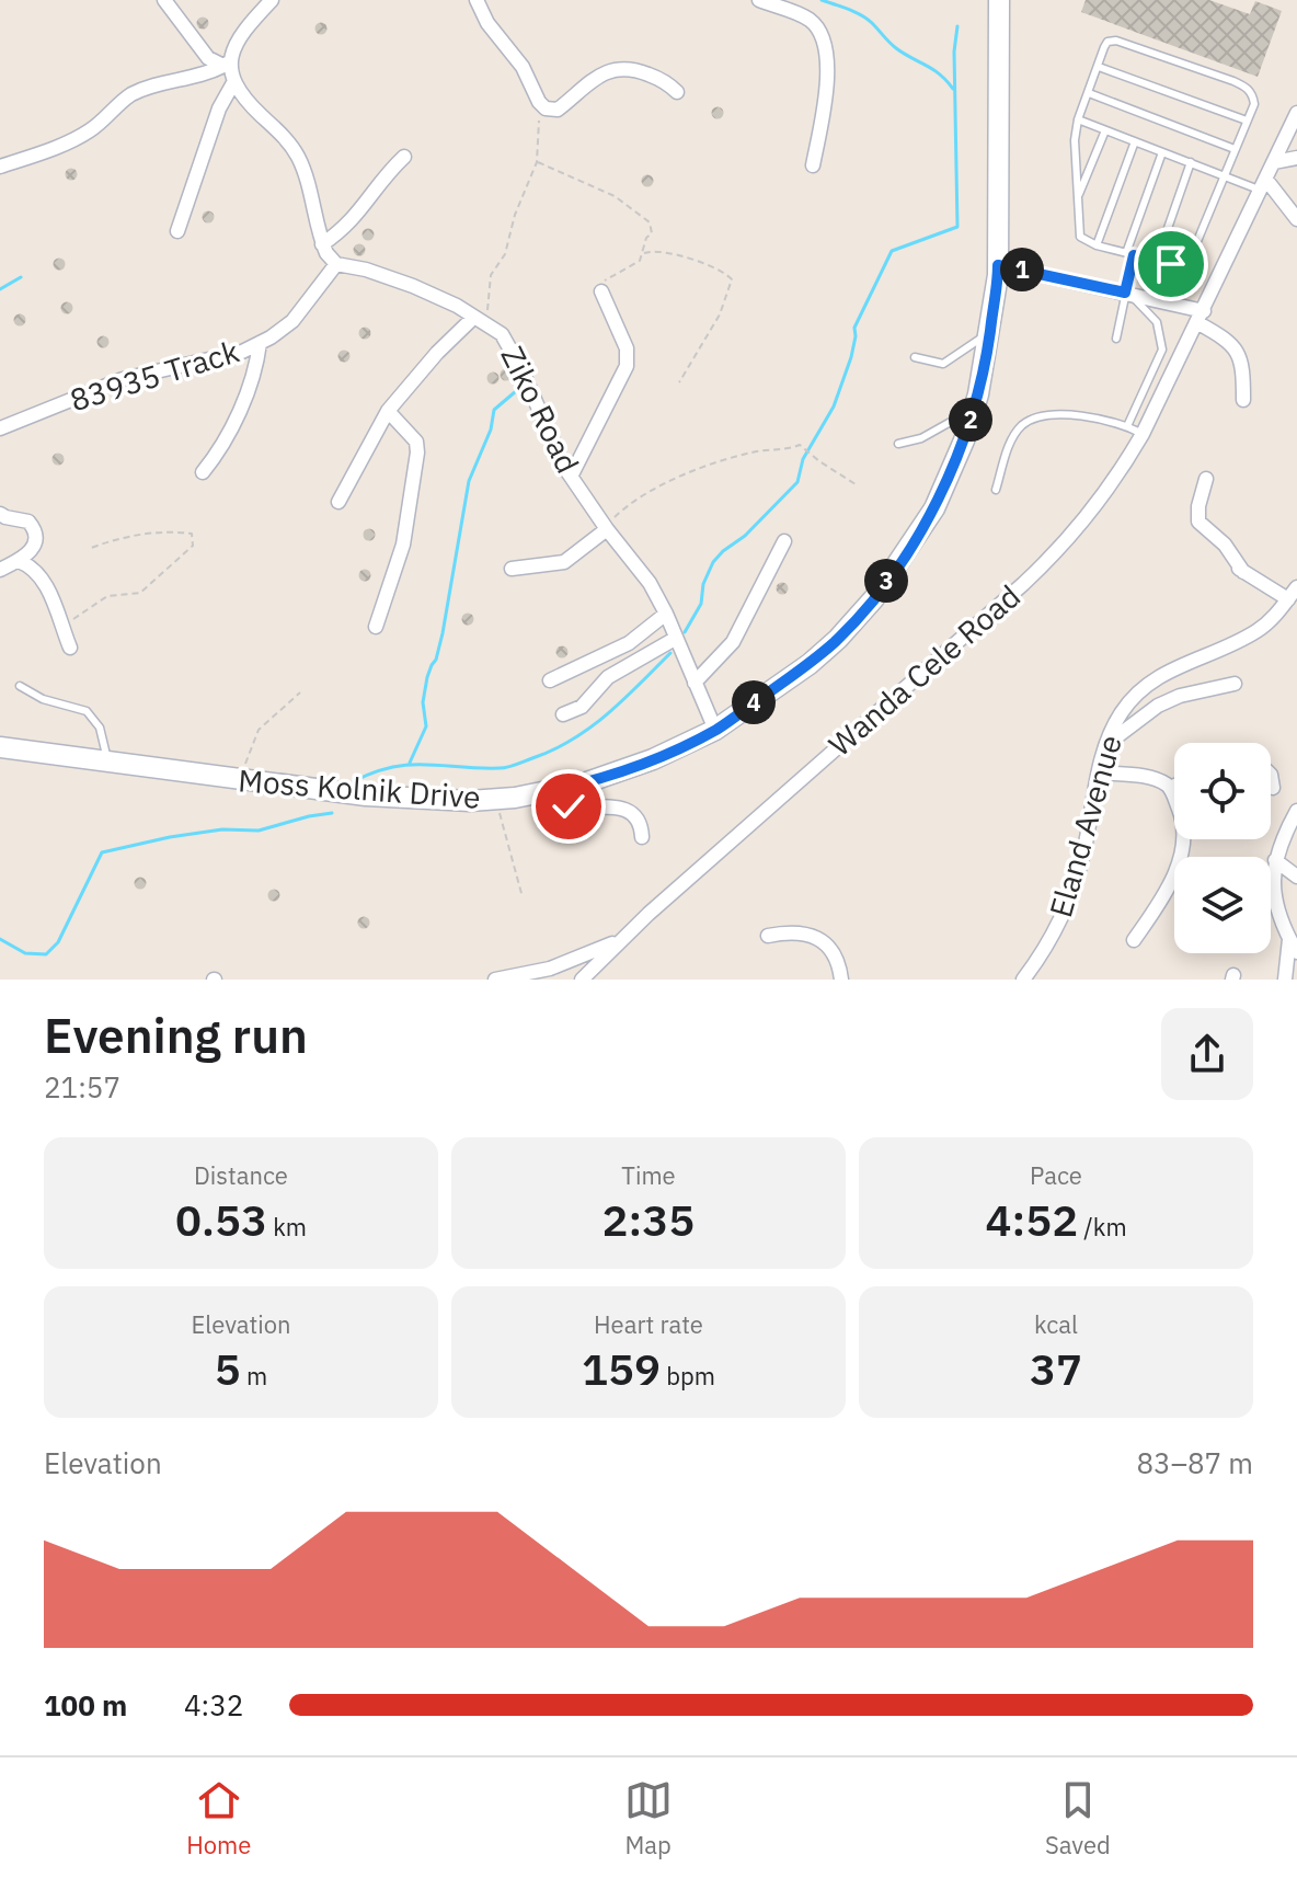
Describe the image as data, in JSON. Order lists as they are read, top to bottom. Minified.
{"streets":{"main road":["Moss Kolnik Drive"],"street":["83935 Track","Ziko Road","Wanda Cele Road","Eland Avenue"]},"crossings":[["83935 Track","Ziko Road"],["Ziko Road","Moss Kolnik Drive"]],"page":{"pins":["1","2","3","4"],"heading":["Evening run","21:57"],"stats":[["Distance","0.53 km"],["Time","2:35"],["Pace","4:52 /km"],["Elevation","5 m"],["Heart rate","159 bpm"],["kcal","37"]],"chart":["Elevation","83–87 m"],"list":[{"name":"100 m","note":"4:32"}],"tabs":["Home","Map","Saved"]}}
